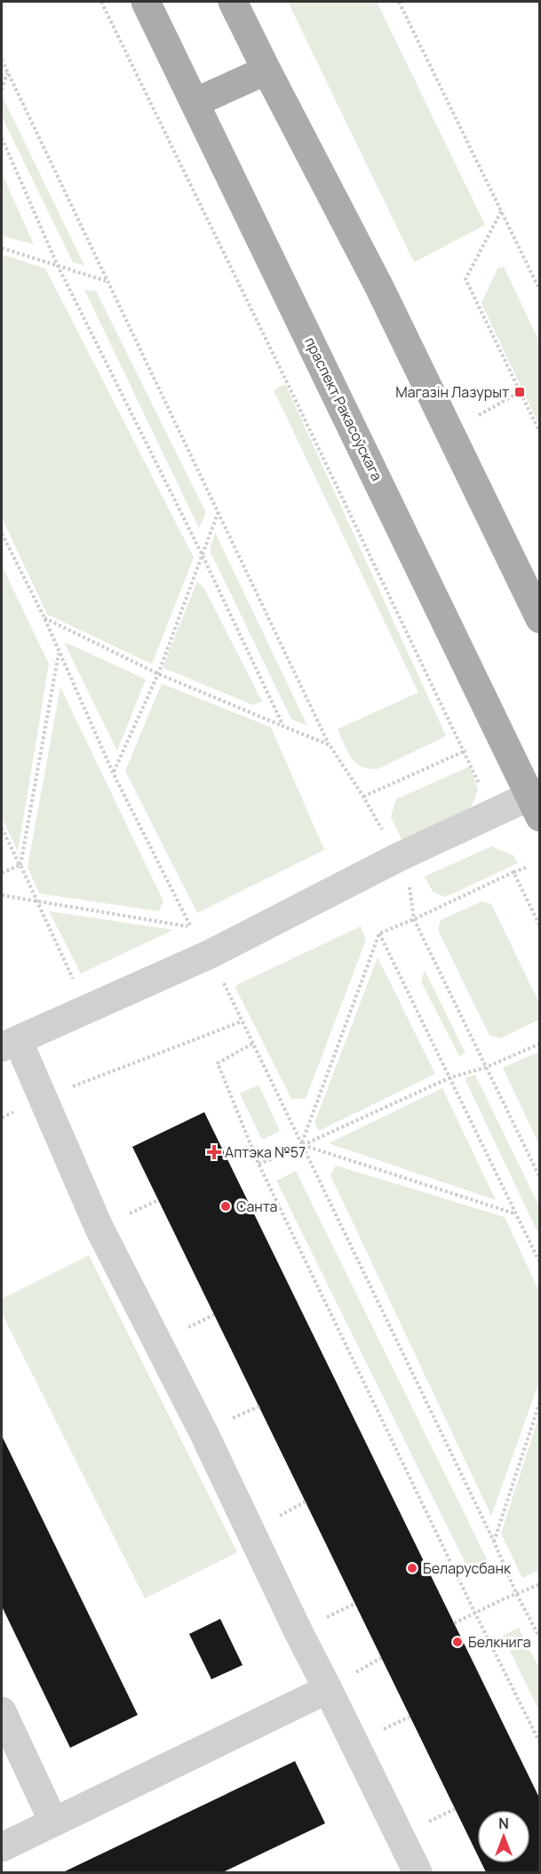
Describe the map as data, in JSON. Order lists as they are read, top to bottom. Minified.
{"streets":{"main road":["праспект Ракасоўскага"]},"places":{"transit":["Магазін Лазурыт"],"health":["Аптэка №57"],"other":["Санта","Беларусбанк","Белкнига"]},"north":"top"}
